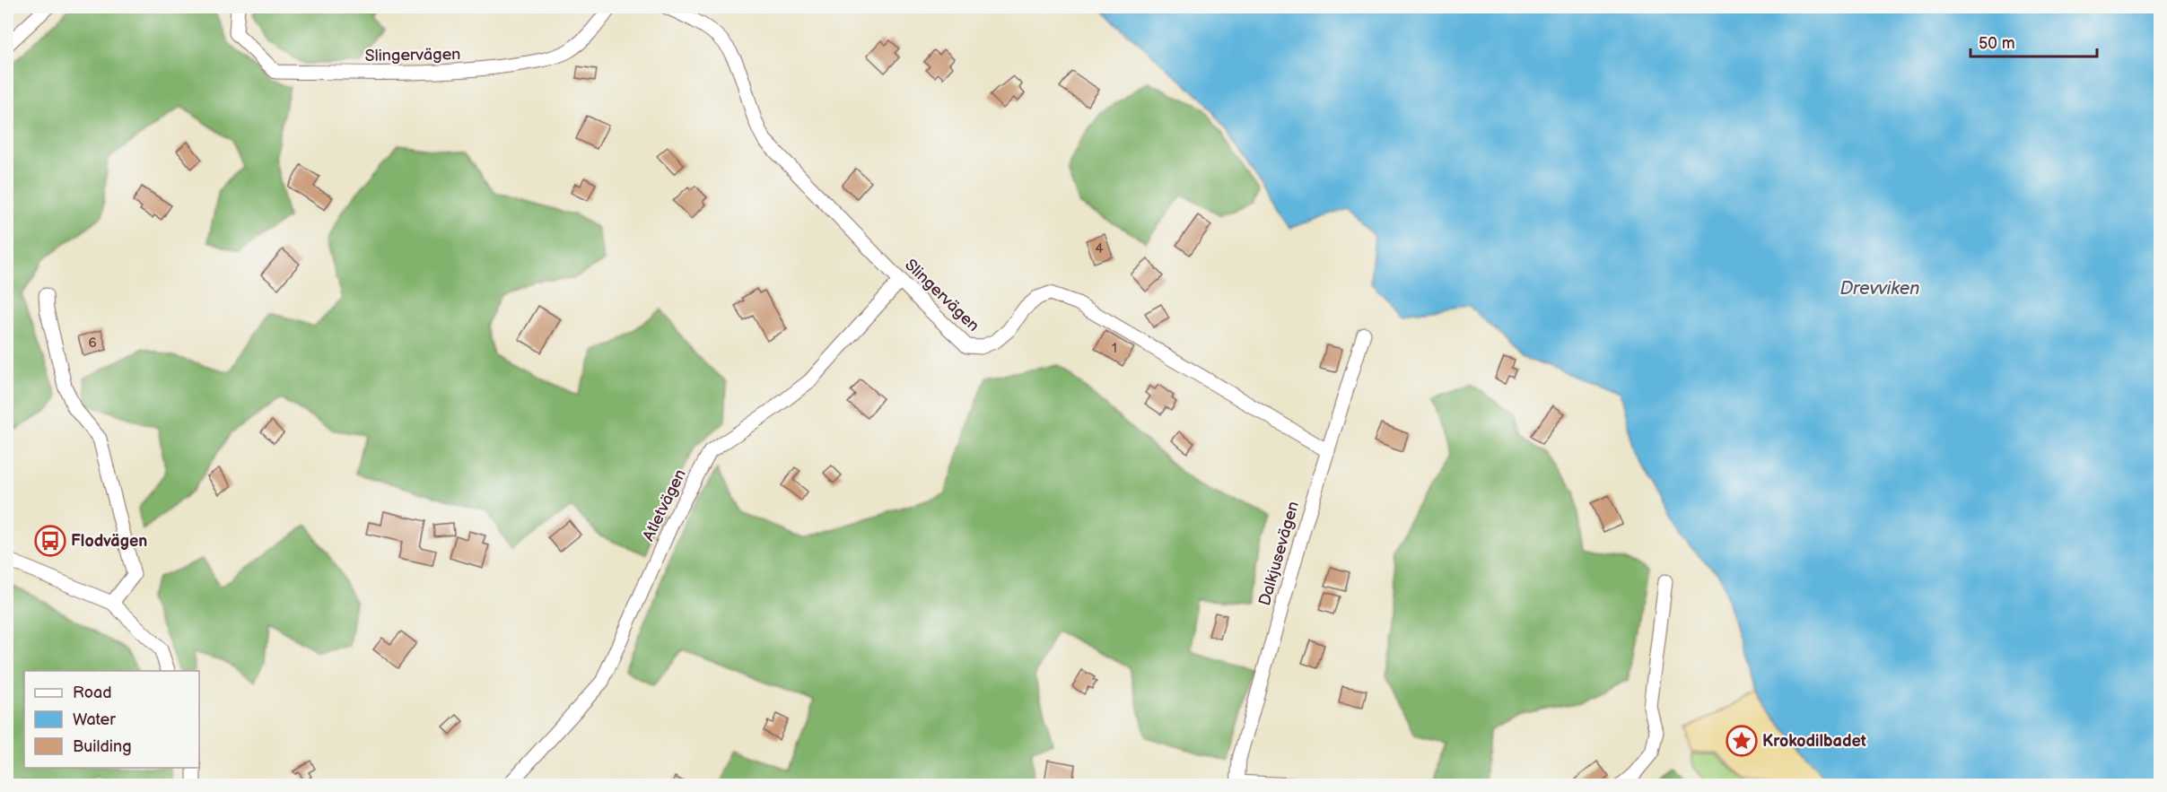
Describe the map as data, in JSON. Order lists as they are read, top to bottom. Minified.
{"streets":{"street":["Slingervägen","Atletvägen","Dalkjusevägen"]},"crossings":[["Slingervägen","Atletvägen"],["Slingervägen","Dalkjusevägen"]],"water":["Drevviken"],"places":{"bus stop":["Flodvägen"],"place":["Krokodilbadet"]},"house_numbers":["4","6","1"],"legend":["Road","Water","Building"],"scale_bar":"50 m"}
